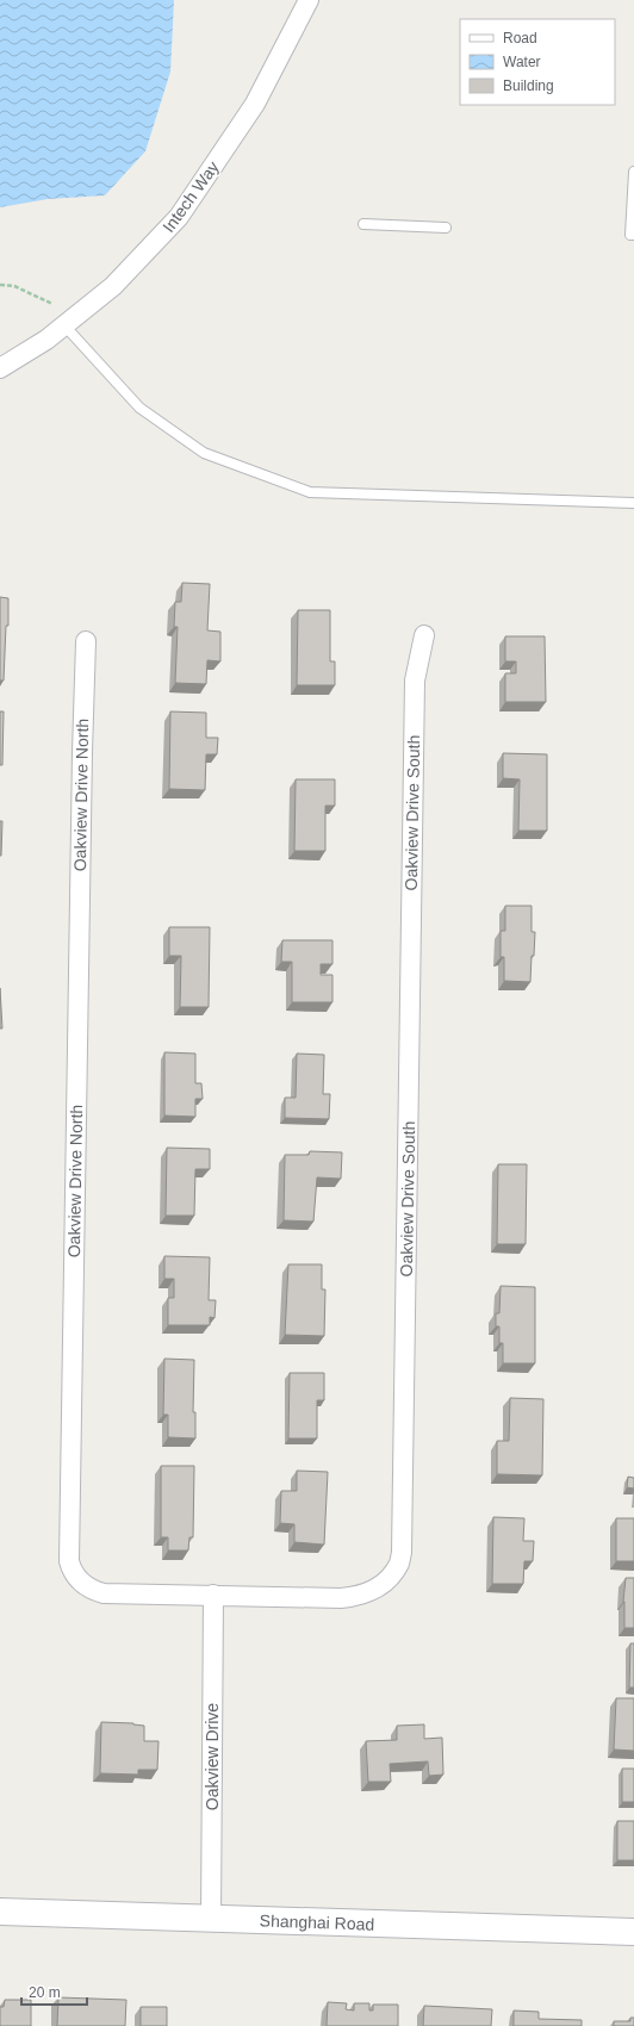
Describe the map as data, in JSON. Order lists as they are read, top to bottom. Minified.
{"streets":{"street":["Intech Way","Oakview Drive North","Oakview Drive South","Oakview Drive","Shanghai Road"]},"crossings":[["Oakview Drive North","Oakview Drive South"],["Oakview Drive North","Oakview Drive"],["Oakview Drive South","Oakview Drive"],["Oakview Drive","Shanghai Road"]],"legend":["Road","Water","Building"],"scale_bar":"20 m"}
